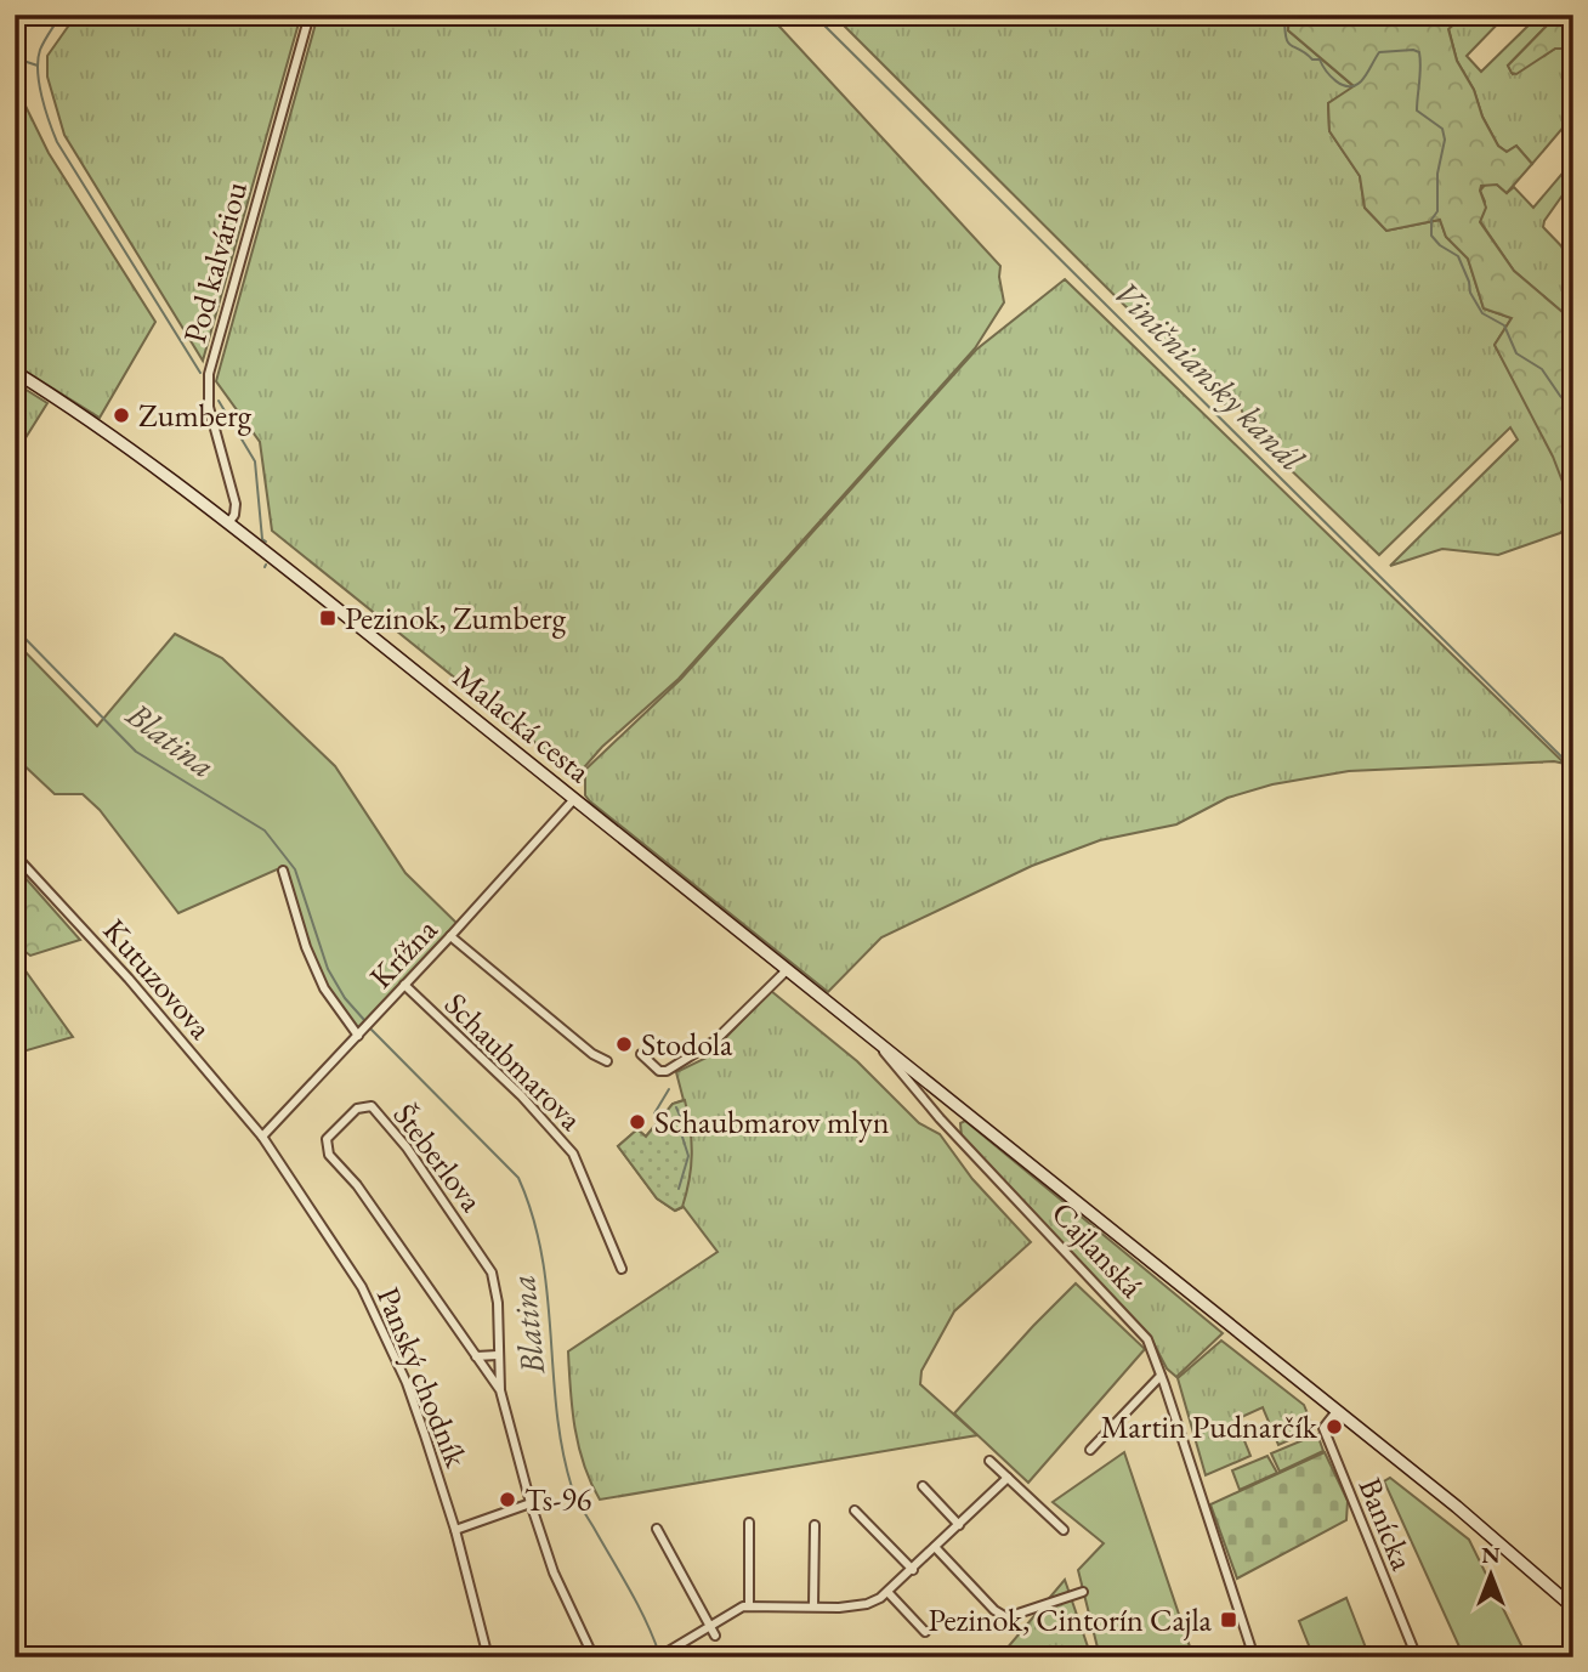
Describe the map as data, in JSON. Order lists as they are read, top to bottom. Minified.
{"streets":{"main road":["Malacká cesta"],"street":["Pod kalváriou","Krížna","Kutuzovova","Schaubmarova","Šteberlova","Cajlanská","Panský chodník","Banícka"]},"crossings":[["Pod kalváriou","Malacká cesta"],["Malacká cesta","Krížna"],["Krížna","Kutuzovova"],["Krížna","Schaubmarova"],["Krížna","Panský chodník"],["Kutuzovova","Panský chodník"]],"water":["Viničniansky kanál","Blatina"],"places":{"other":["Zumberg","Stodola","Schaubmarov mlyn","Martin Pudnarčík","Ts-96"],"transit":["Pezinok, Zumberg","Pezinok, Cintorín Cajla"]},"north":"top"}
